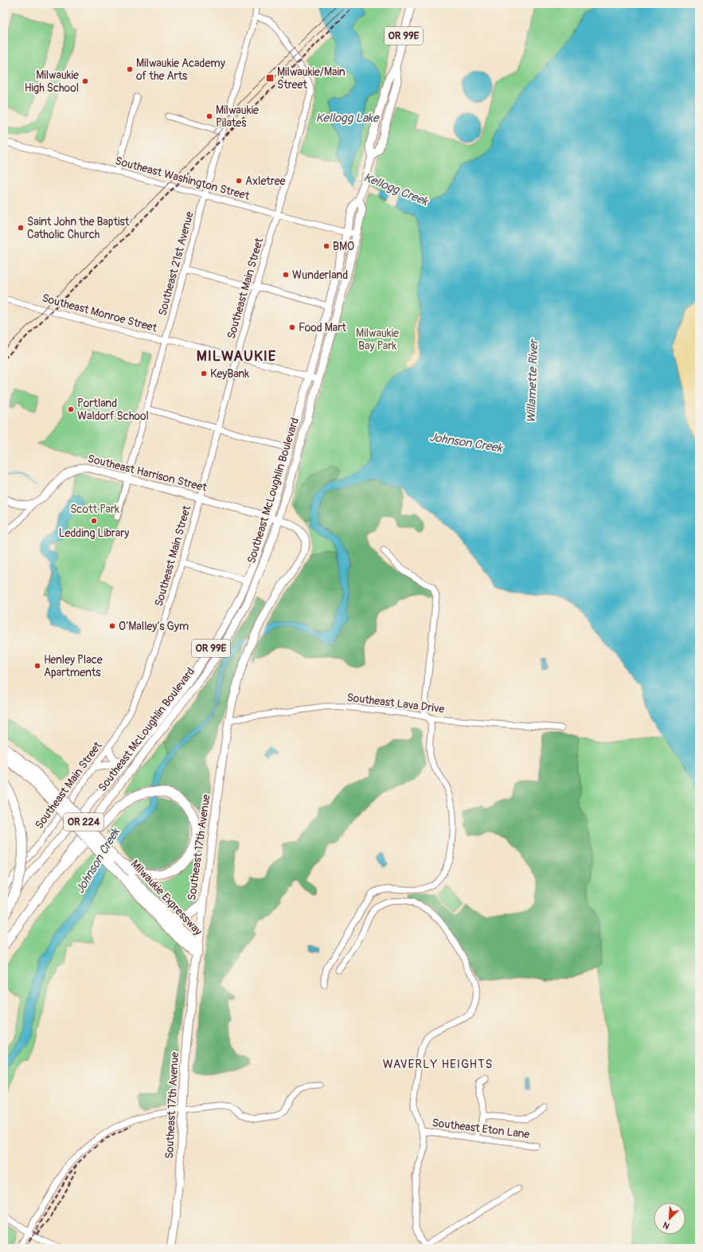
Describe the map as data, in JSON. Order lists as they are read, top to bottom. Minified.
{"streets":{"highway":["OR 99E","Southeast McLoughlin Boulevard","OR 224","Milwaukie Expressway"],"main road":["Southeast Harrison Street","Southeast 17th Avenue"],"street":["Southeast Washington Street","Southeast 21st Avenue","Southeast Main Street","Southeast Monroe Street","Southeast Lava Drive","Southeast Eton Lane"]},"crossings":[["Southeast Washington Street","Southeast 21st Avenue"],["Southeast Washington Street","Southeast Main Street"],["Southeast Washington Street","Southeast McLoughlin Boulevard"],["Southeast 21st Avenue","Southeast Main Street"],["Southeast 21st Avenue","Southeast Monroe Street"],["Southeast 21st Avenue","Southeast Harrison Street"],["Southeast Main Street","Southeast Monroe Street"],["Southeast Main Street","Southeast Harrison Street"],["Southeast Monroe Street","Southeast McLoughlin Boulevard"],["Southeast Harrison Street","Southeast McLoughlin Boulevard"],["Southeast Harrison Street","Southeast 17th Avenue"],["Southeast McLoughlin Boulevard","Southeast 17th Avenue"],["Southeast Lava Drive","Southeast 17th Avenue"],["Southeast 17th Avenue","Milwaukie Expressway"]],"districts":["MILWAUKIE","WAVERLY HEIGHTS"],"water":["Kellogg Lake","Kellogg Creek","Willamette River","Johnson Creek"],"parks":["Milwaukie Bay Park","Scott Park"],"places":{"other":["Milwaukie Academy of the Arts","Milwaukie High School","Milwaukie Pilates","Axletree","Saint John the Baptist Catholic Church","BMO","Wunderland","Food Mart","KeyBank","Portland Waldorf School","Ledding Library","O’Malley’s Gym","Henley Place Apartments"],"transit":["Milwaukie/Main Street"]},"north":"bottom left"}
